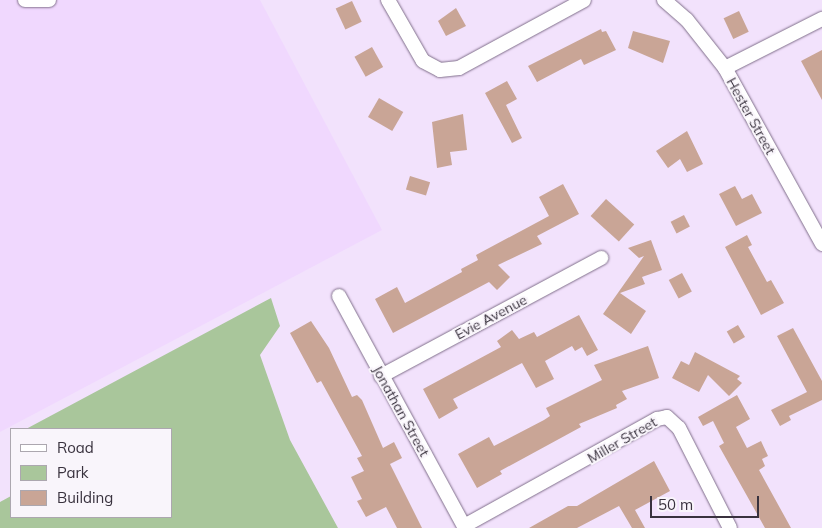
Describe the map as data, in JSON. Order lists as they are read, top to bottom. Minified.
{"streets":{"street":["Hester Street","Evie Avenue","Jonathan Street","Miller Street"]},"crossings":[["Evie Avenue","Jonathan Street"],["Jonathan Street","Miller Street"]],"legend":["Road","Park","Building"],"scale_bar":"50 m"}
